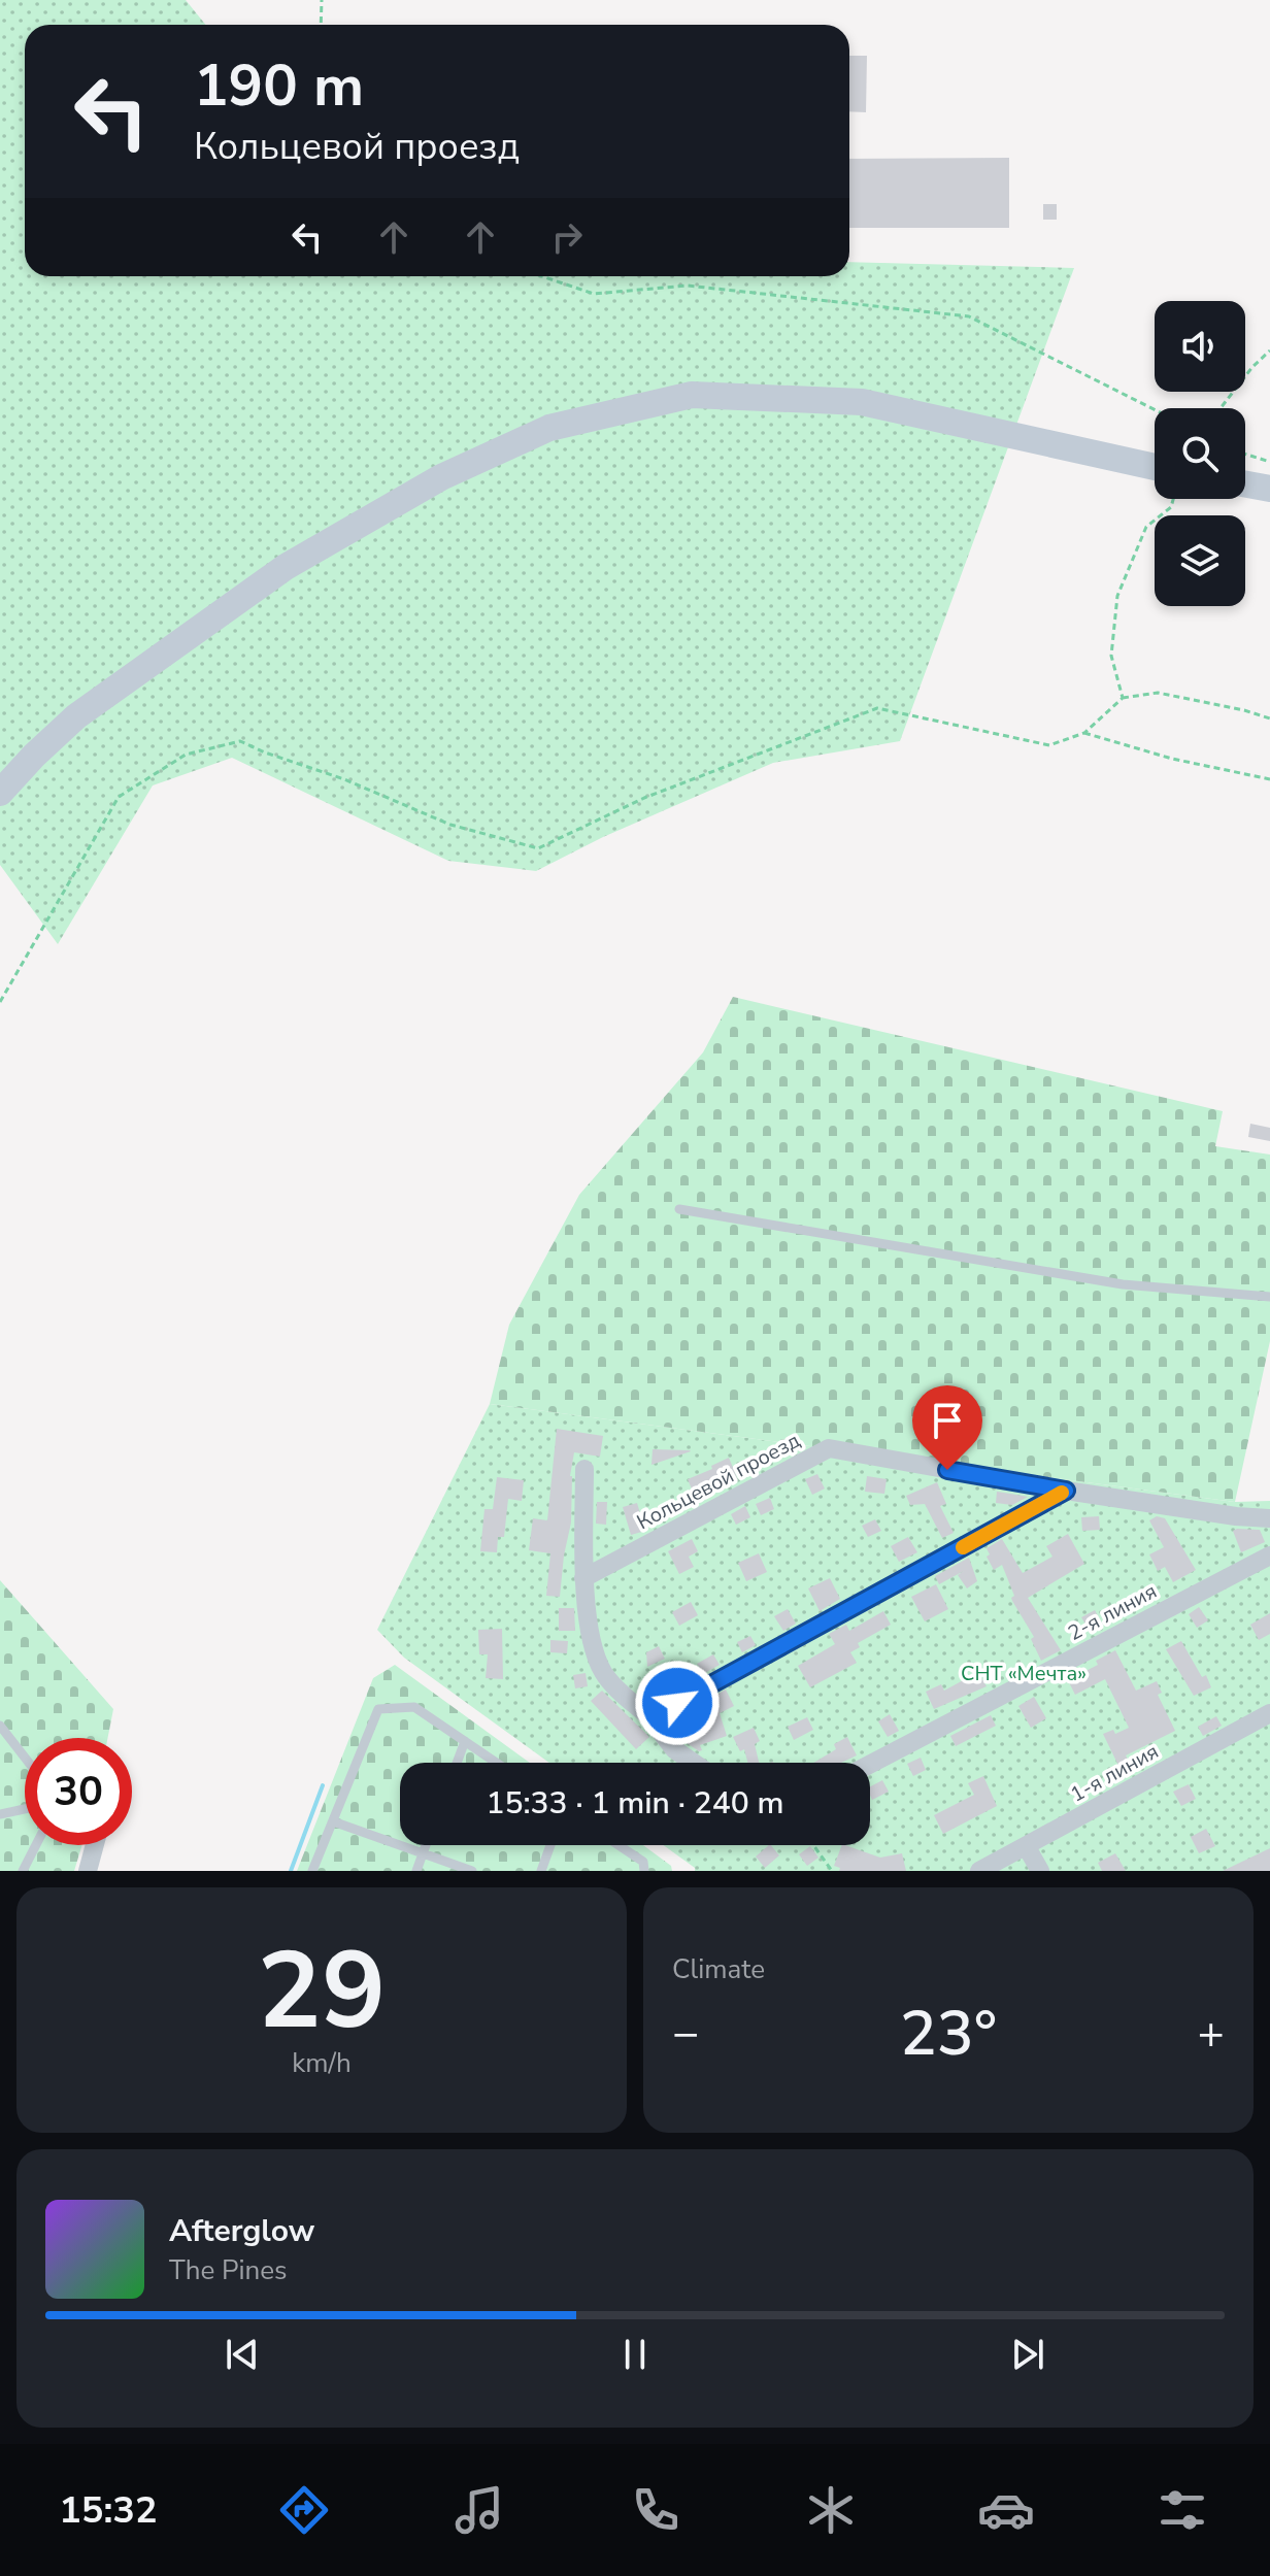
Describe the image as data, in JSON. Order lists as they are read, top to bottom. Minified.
{"streets":{"street":["Кольцевой проезд","2-я линия","1-я линия"]},"parks":["СНТ «Мечта»"],"page":{"turn":["190 m","Кольцевой проезд"],"limit":"30","trip":"15:33 · 1 min · 240 m","tile":[["29","km/h"],"Climate"],"heat":["−","23°","+"],"song":["Afterglow","The Pines"],"tabs":"15:32"}}
